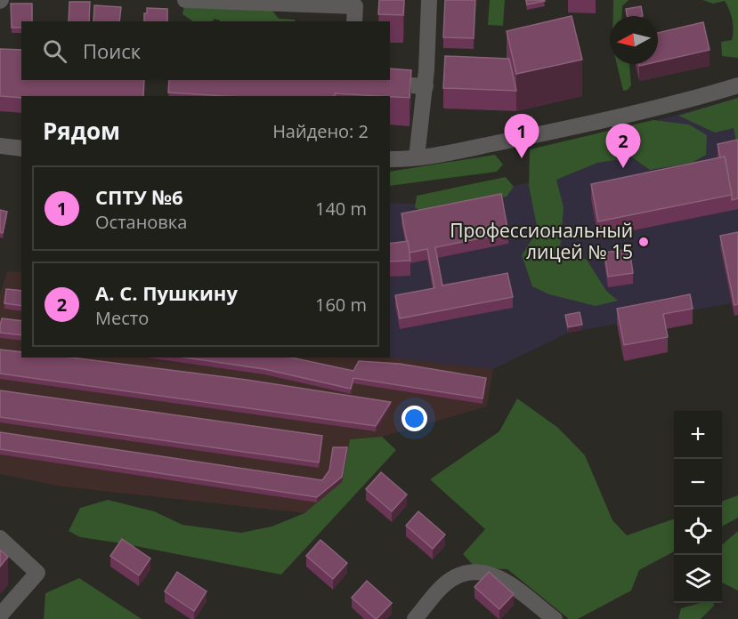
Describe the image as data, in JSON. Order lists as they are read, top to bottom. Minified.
{"places":["Профессиональный лицей № 15"],"north":"left","page":{"search":"Поиск","heading":["Рядом","Найдено: 2"],"pins":["1","2"],"list":[{"mark":"1","name":"СПТУ №6","note":"Остановка","value":"140 m"},{"mark":"2","name":"А. С. Пушкину","note":"Место","value":"160 m"}],"map_buttons":["+","−"]}}
